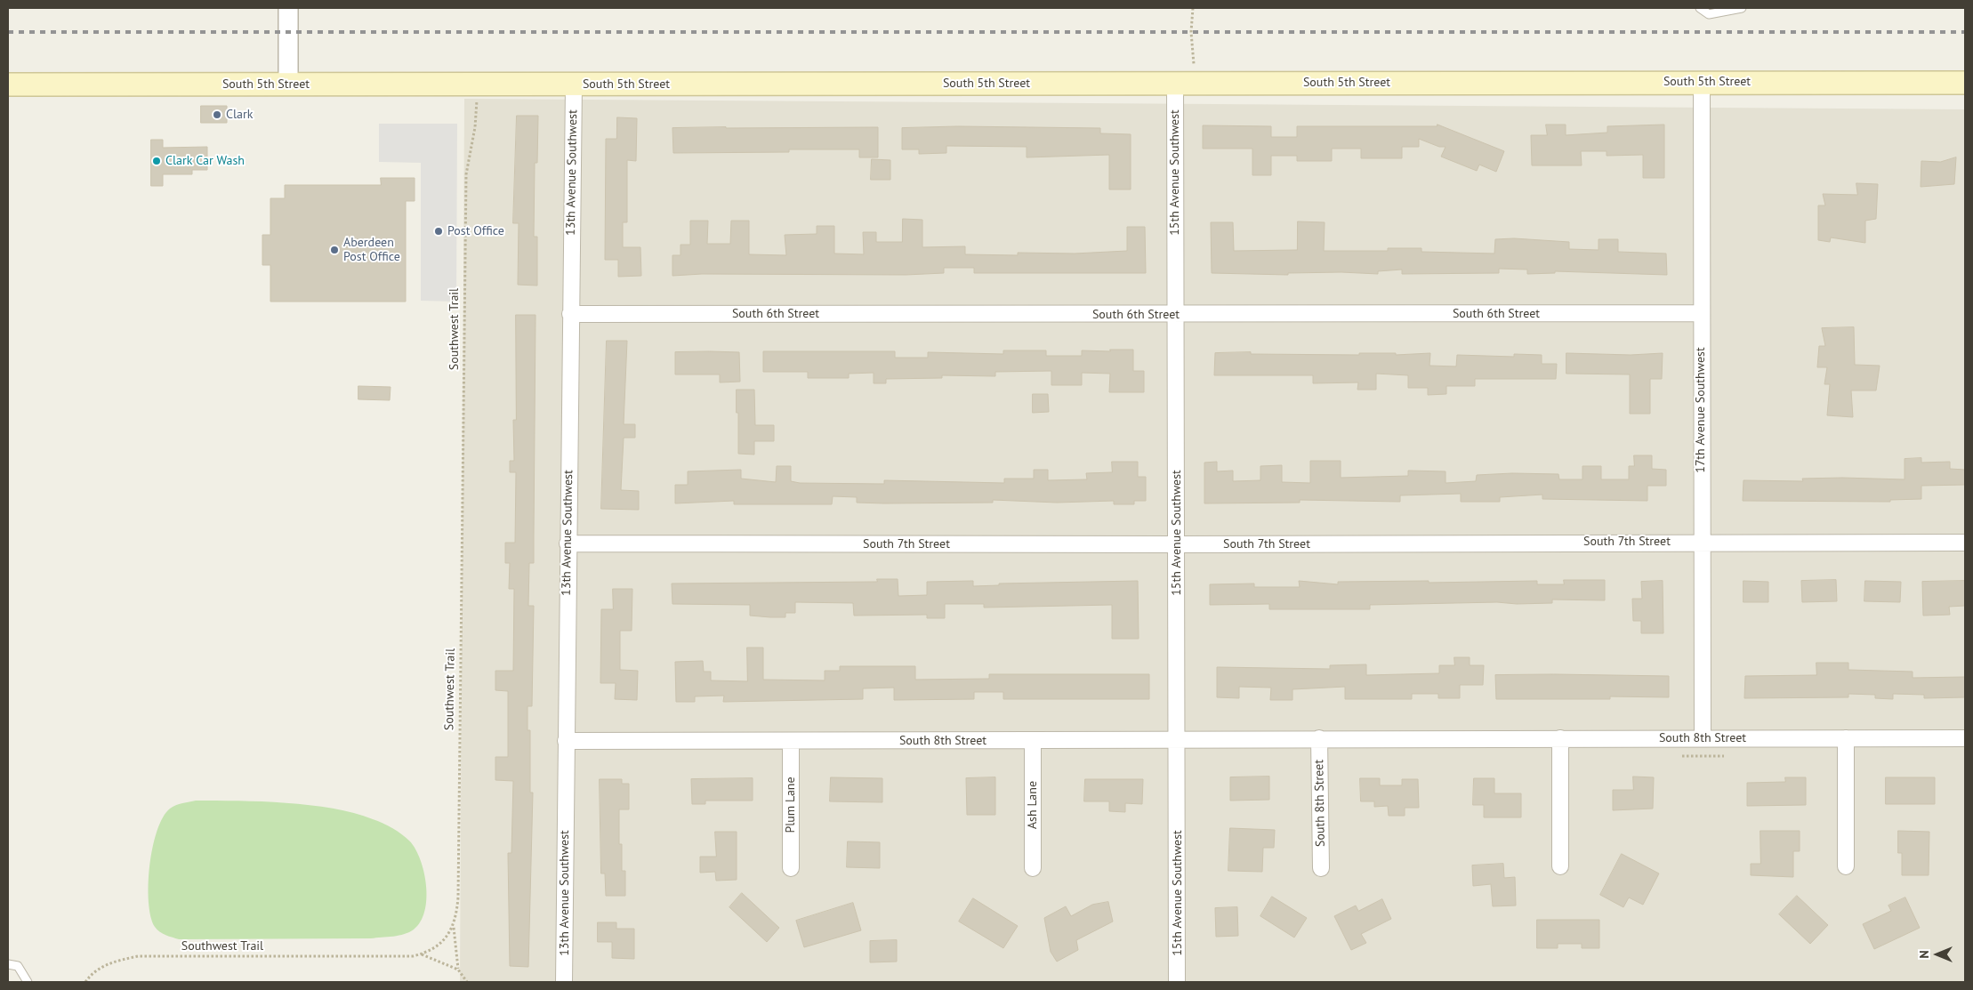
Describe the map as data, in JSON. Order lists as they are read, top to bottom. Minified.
{"streets":{"main road":["South 5th Street"],"street":["13th Avenue Southwest","15th Avenue Southwest","South 6th Street","17th Avenue Southwest","South 7th Street","South 8th Street","Plum Lane","Ash Lane"],"path":["Southwest Trail"]},"crossings":[["South 5th Street","13th Avenue Southwest"],["South 5th Street","15th Avenue Southwest"],["South 5th Street","Southwest Trail"],["South 5th Street","17th Avenue Southwest"],["13th Avenue Southwest","South 6th Street"],["13th Avenue Southwest","South 7th Street"],["13th Avenue Southwest","South 8th Street"],["15th Avenue Southwest","South 6th Street"],["15th Avenue Southwest","South 7th Street"],["15th Avenue Southwest","South 8th Street"],["South 6th Street","17th Avenue Southwest"],["17th Avenue Southwest","South 7th Street"],["17th Avenue Southwest","South 8th Street"],["South 8th Street","Plum Lane"],["South 8th Street","Ash Lane"]],"places":["Clark","Clark Car Wash","Post Office","Aberdeen Post Office"],"north":"left"}
